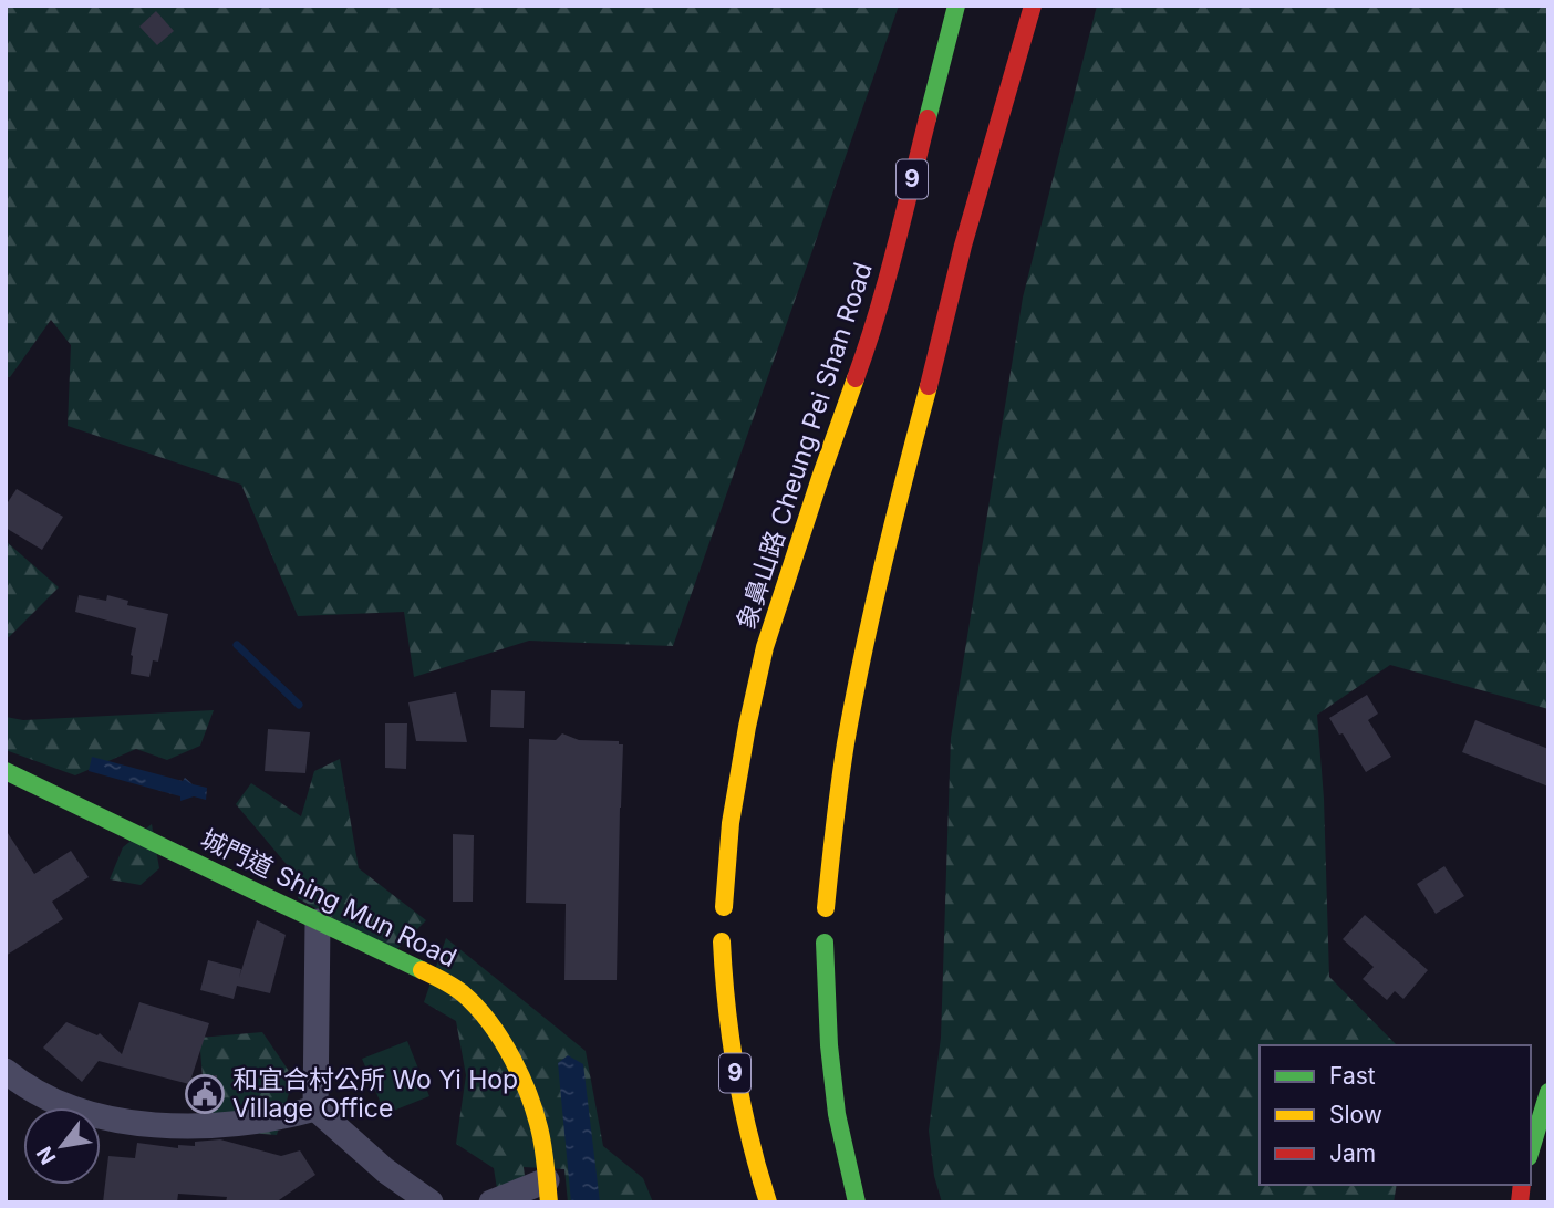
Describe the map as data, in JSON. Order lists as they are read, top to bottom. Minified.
{"streets":{"main road":["9","象鼻山路 Cheung Pei Shan Road","城門道 Shing Mun Road"]},"places":{"public building":["和宜合村公所 Wo Yi Hop Village Office"]},"legend":["Fast","Slow","Jam"],"north":"bottom left"}
